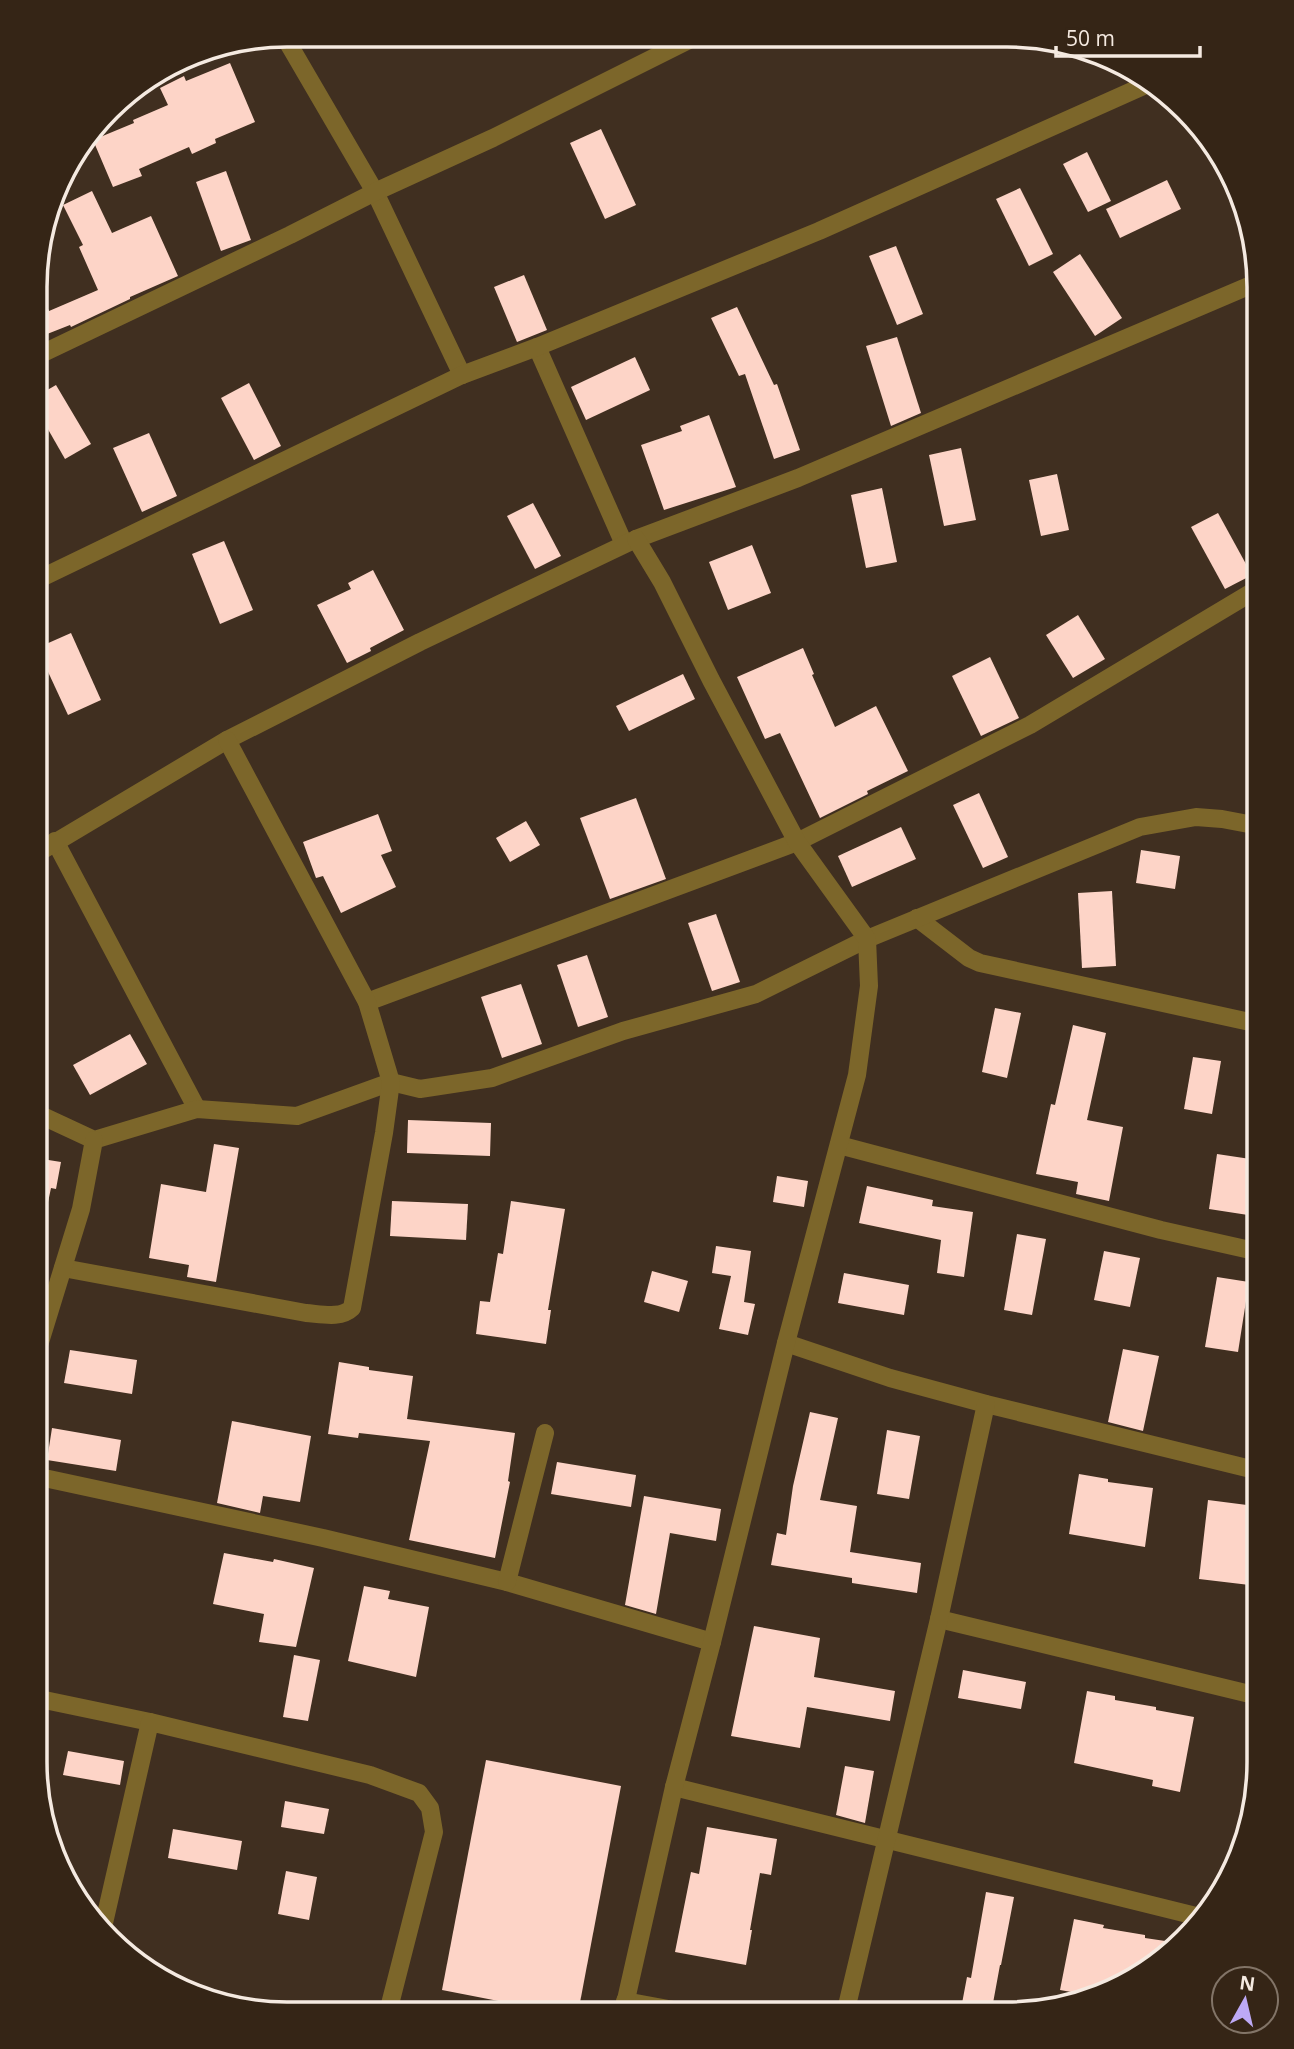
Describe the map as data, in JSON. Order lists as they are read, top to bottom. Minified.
{"scale_bar":"50 m","north":"top"}
